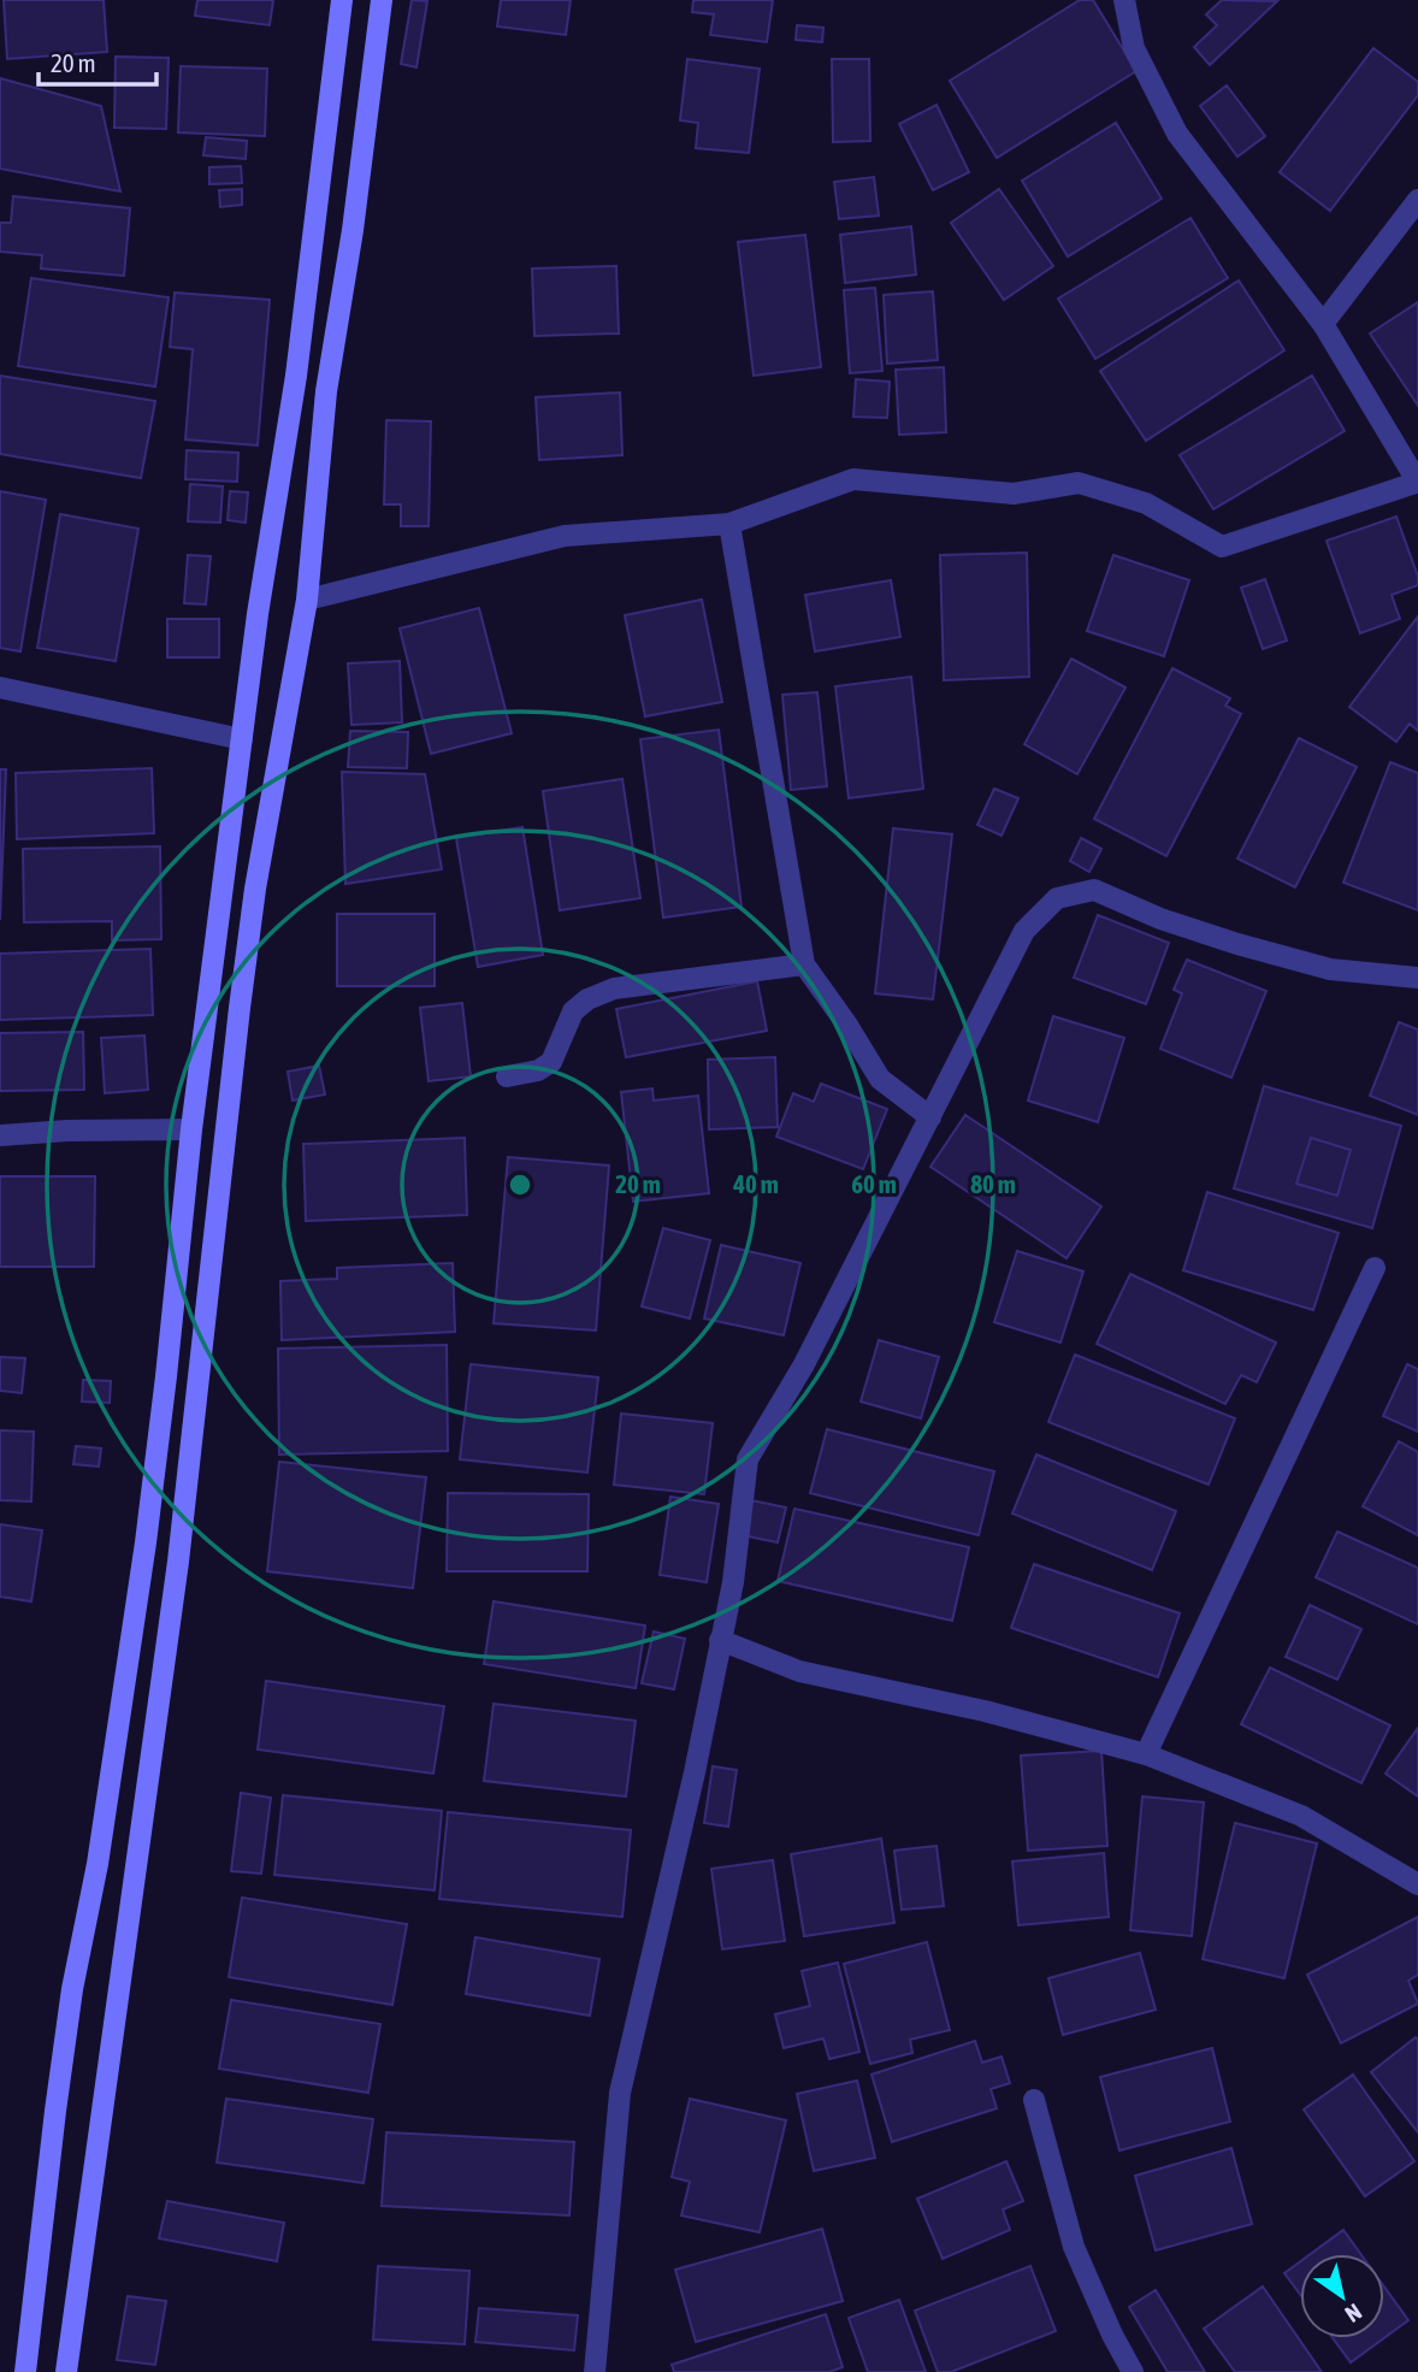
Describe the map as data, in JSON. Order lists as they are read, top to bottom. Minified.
{"scale_bar":"20 m","north":"bottom right","rings":["20 m","40 m","60 m","80 m"]}
